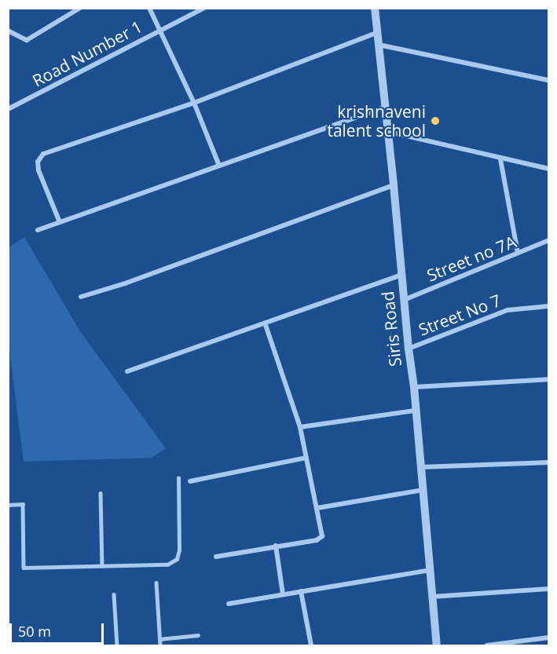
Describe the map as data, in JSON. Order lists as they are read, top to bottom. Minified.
{"streets":{"street":["Road Number 1","Street no 7A","Street No 7","Siris Road"]},"crossings":[["Street no 7A","Siris Road"],["Street No 7","Siris Road"]],"places":["krishnaveni talent school"],"scale_bar":"50 m"}
